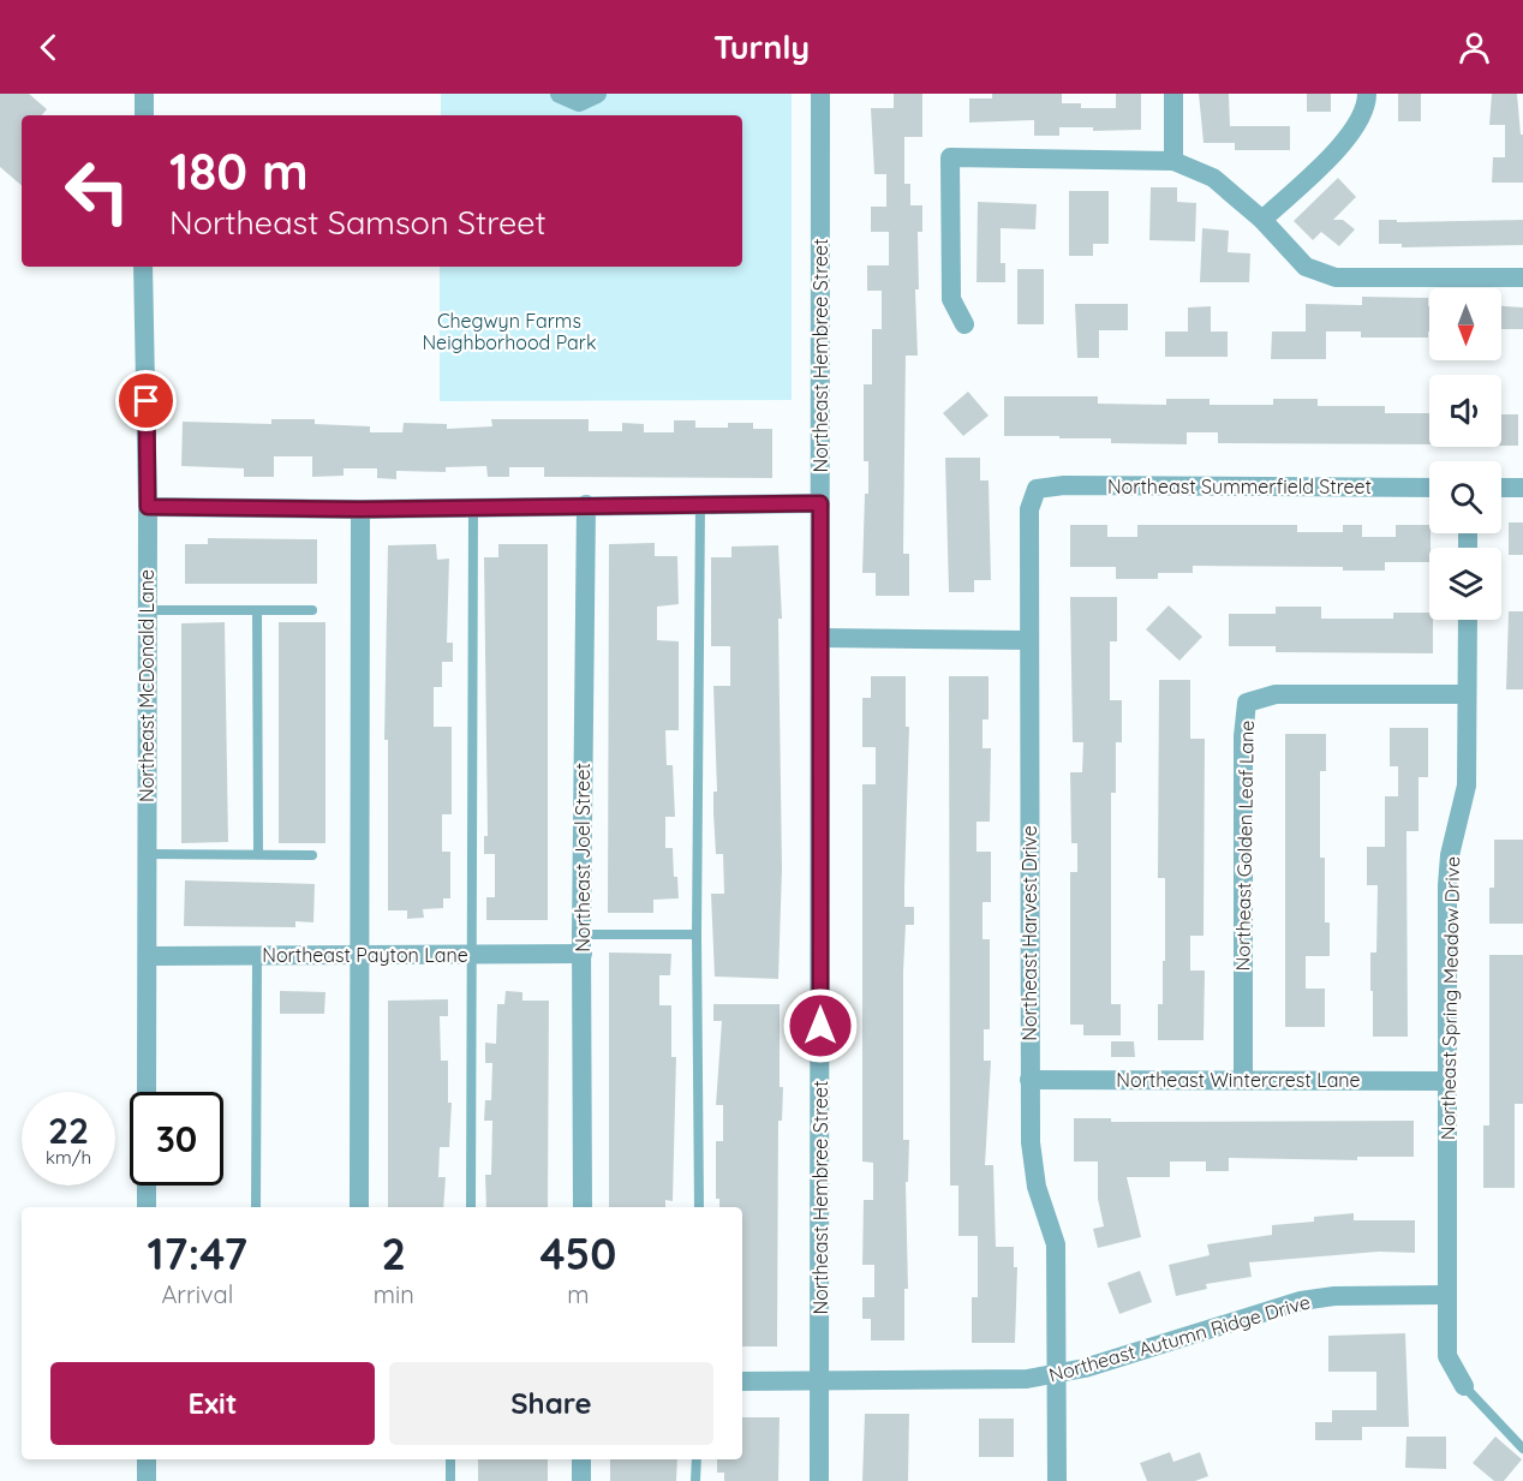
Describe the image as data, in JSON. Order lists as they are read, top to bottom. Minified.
{"streets":{"street":["Northeast Hembree Street","Northeast Summerfield Street","Northeast McDonald Lane","Northeast Golden Leaf Lane","Northeast Joel Street","Northeast Harvest Drive","Northeast Payton Lane","Northeast Spring Meadow Drive","Northeast Wintercrest Lane","Northeast Autumn Ridge Drive"]},"crossings":[["Northeast Hembree Street","Northeast Autumn Ridge Drive"],["Northeast Summerfield Street","Northeast Harvest Drive"],["Northeast McDonald Lane","Northeast Payton Lane"],["Northeast Golden Leaf Lane","Northeast Spring Meadow Drive"],["Northeast Golden Leaf Lane","Northeast Wintercrest Lane"],["Northeast Joel Street","Northeast Payton Lane"],["Northeast Harvest Drive","Northeast Wintercrest Lane"],["Northeast Harvest Drive","Northeast Autumn Ridge Drive"],["Northeast Spring Meadow Drive","Northeast Wintercrest Lane"],["Northeast Spring Meadow Drive","Northeast Autumn Ridge Drive"]],"parks":["Chegwyn Farms Neighborhood Park"],"north":"bottom","page":{"header":"Turnly","turn":["180 m","Northeast Samson Street"],"speed":"22 km/h","limit":"30","eta":["17:47","Arrival","2","min","450","m"],"buttons":["Exit","Share"]}}
